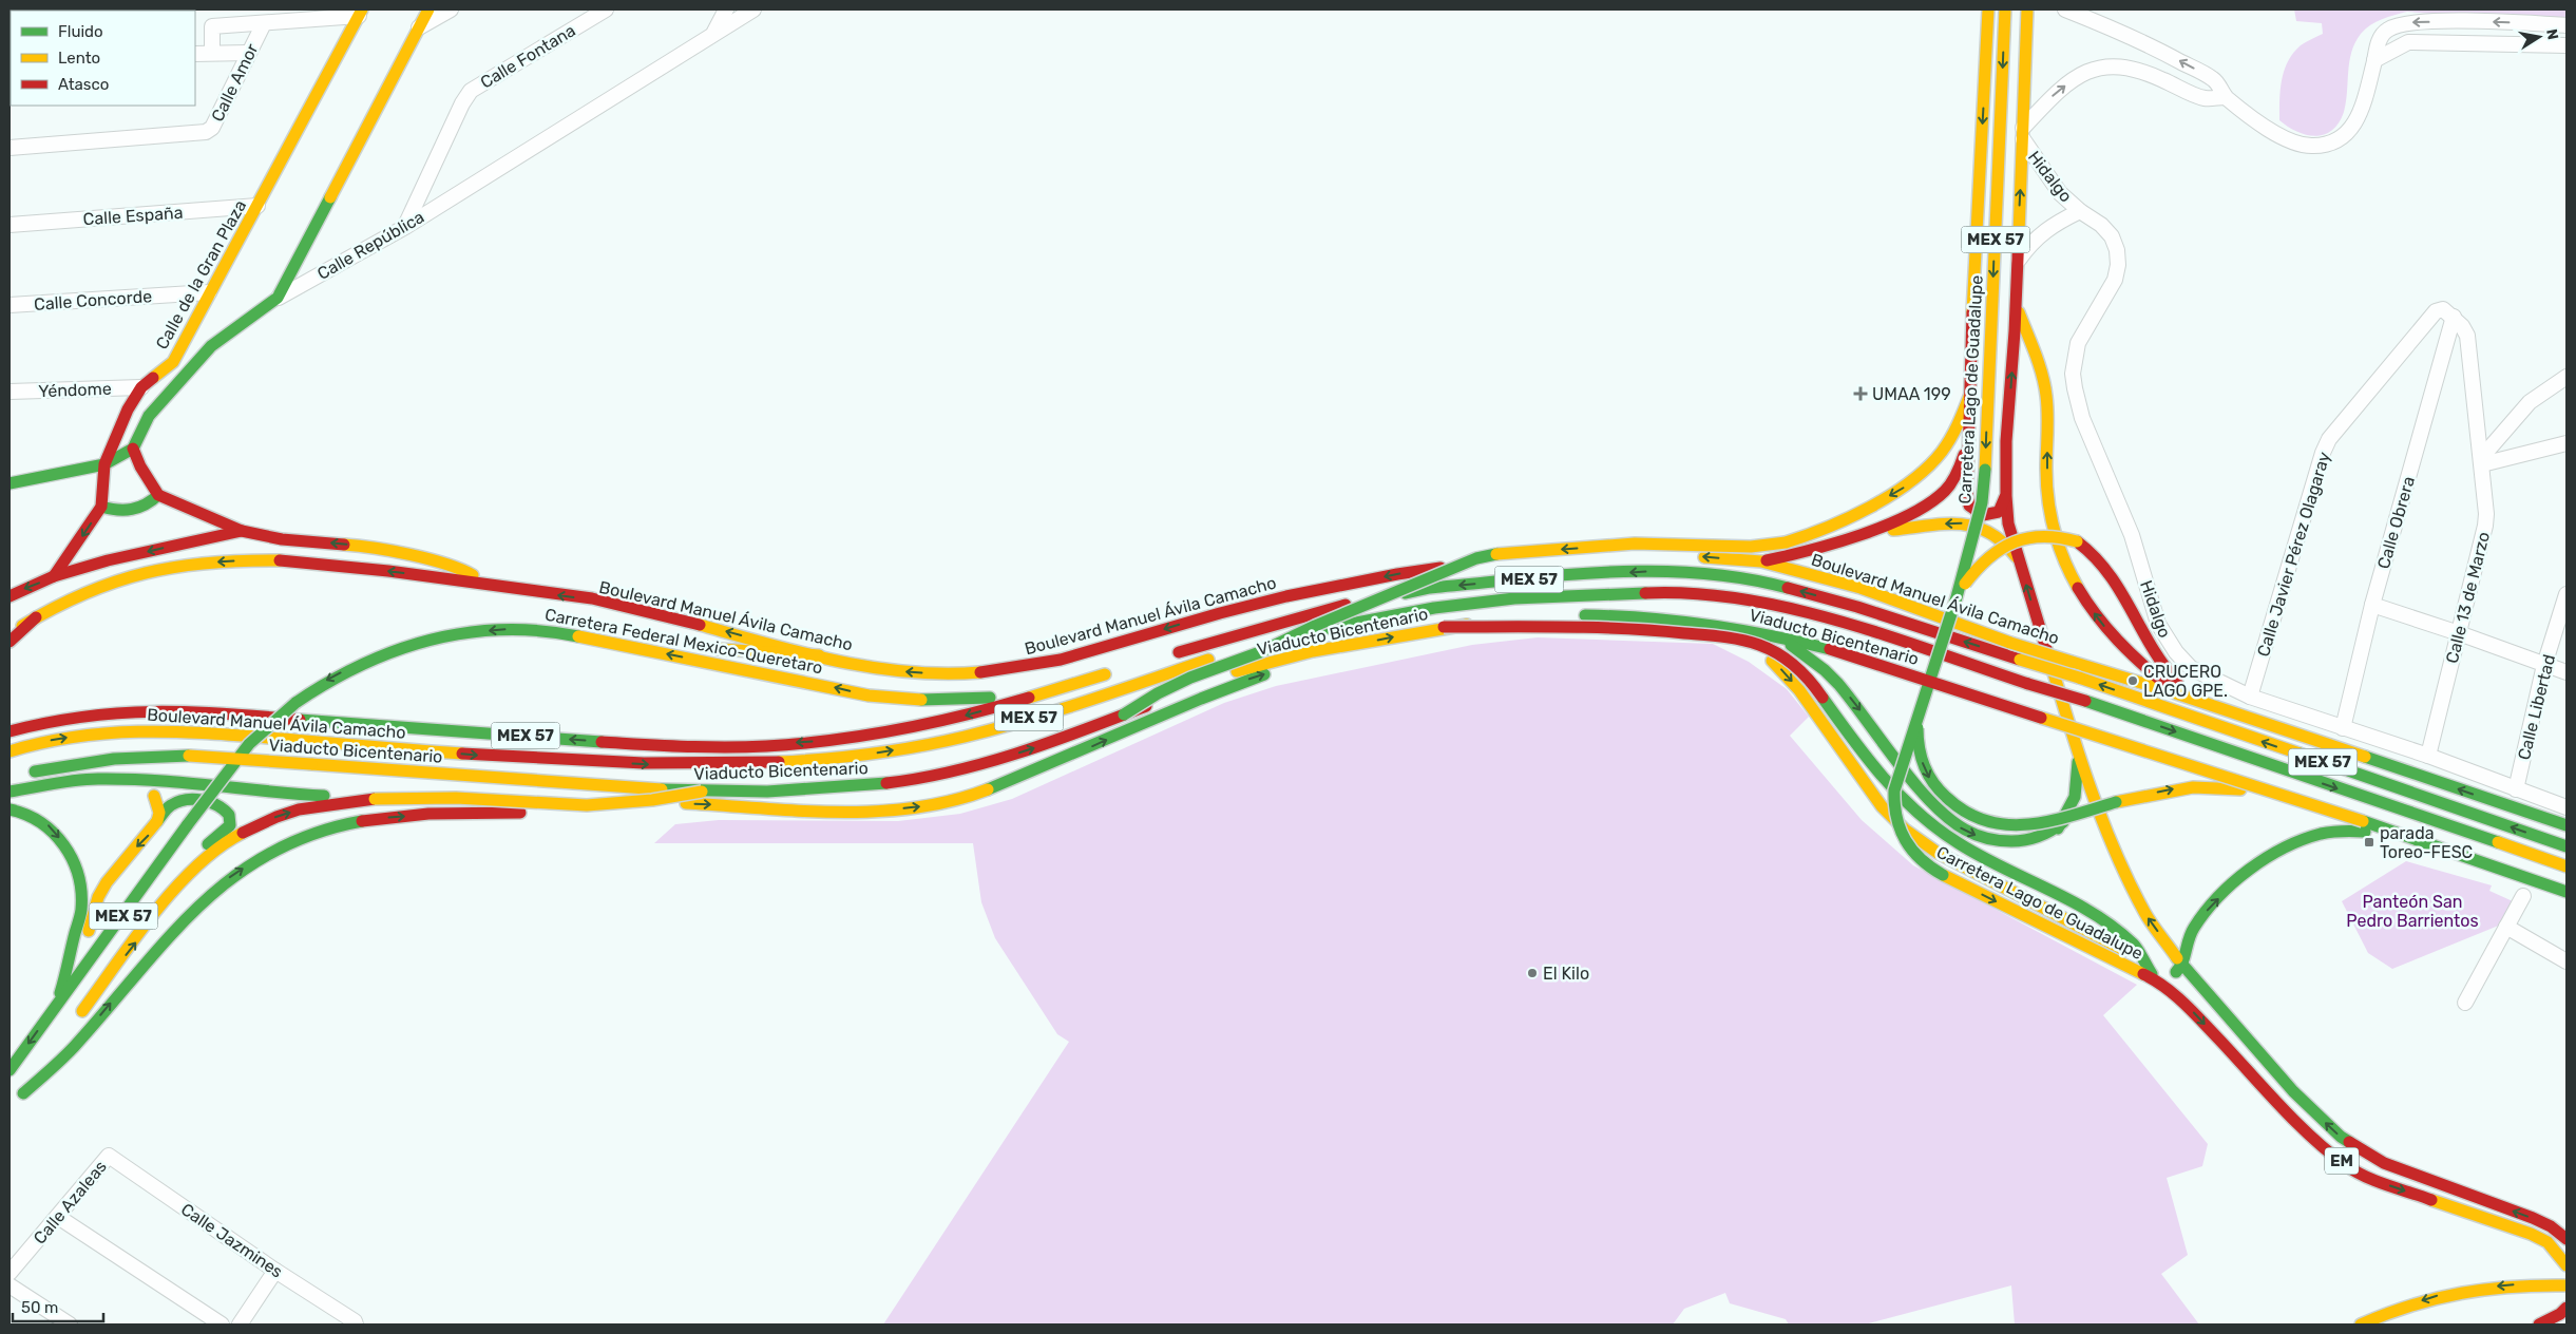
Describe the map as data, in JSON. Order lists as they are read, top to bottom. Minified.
{"streets":{"main road":["MEX 57","Calle República","Calle de la Gran Plaza","Carretera Lago de Guadalupe","Boulevard Manuel Ávila Camacho","Viaducto Bicentenario","Carretera Federal Mexico-Queretaro","EM"],"street":["Calle Fontana","Calle Amor","Hidalgo","Calle España","Calle Concorde","Yéndome","Calle Obrera","Calle Javier Pérez Olagaray","Calle 13 de Marzo","Calle Libertad","Calle Azaleas","Calle Jazmines"]},"crossings":[["Calle Fontana","Calle República"],["Calle Amor","Calle de la Gran Plaza"],["Hidalgo","Carretera Lago de Guadalupe"],["Hidalgo","Calle Obrera"],["Hidalgo","Calle Javier Pérez Olagaray"],["Hidalgo","Calle 13 de Marzo"],["Hidalgo","Calle Libertad"],["Calle España","Calle de la Gran Plaza"],["Calle de la Gran Plaza","Calle Concorde"],["Calle de la Gran Plaza","Yéndome"],["Calle Obrera","Calle Javier Pérez Olagaray"],["Calle Obrera","Calle 13 de Marzo"],["Calle Javier Pérez Olagaray","Calle 13 de Marzo"],["Boulevard Manuel Ávila Camacho","Carretera Federal Mexico-Queretaro"],["Calle Azaleas","Calle Jazmines"]],"parks":["Panteón San Pedro Barrientos"],"places":{"health":["UMAA 199"],"other":["CRUCERO LAGO GPE.","El Kilo"],"transit":["parada Toreo-FESC"]},"legend":["Fluido","Lento","Atasco"],"scale_bar":"50 m","north":"right"}
